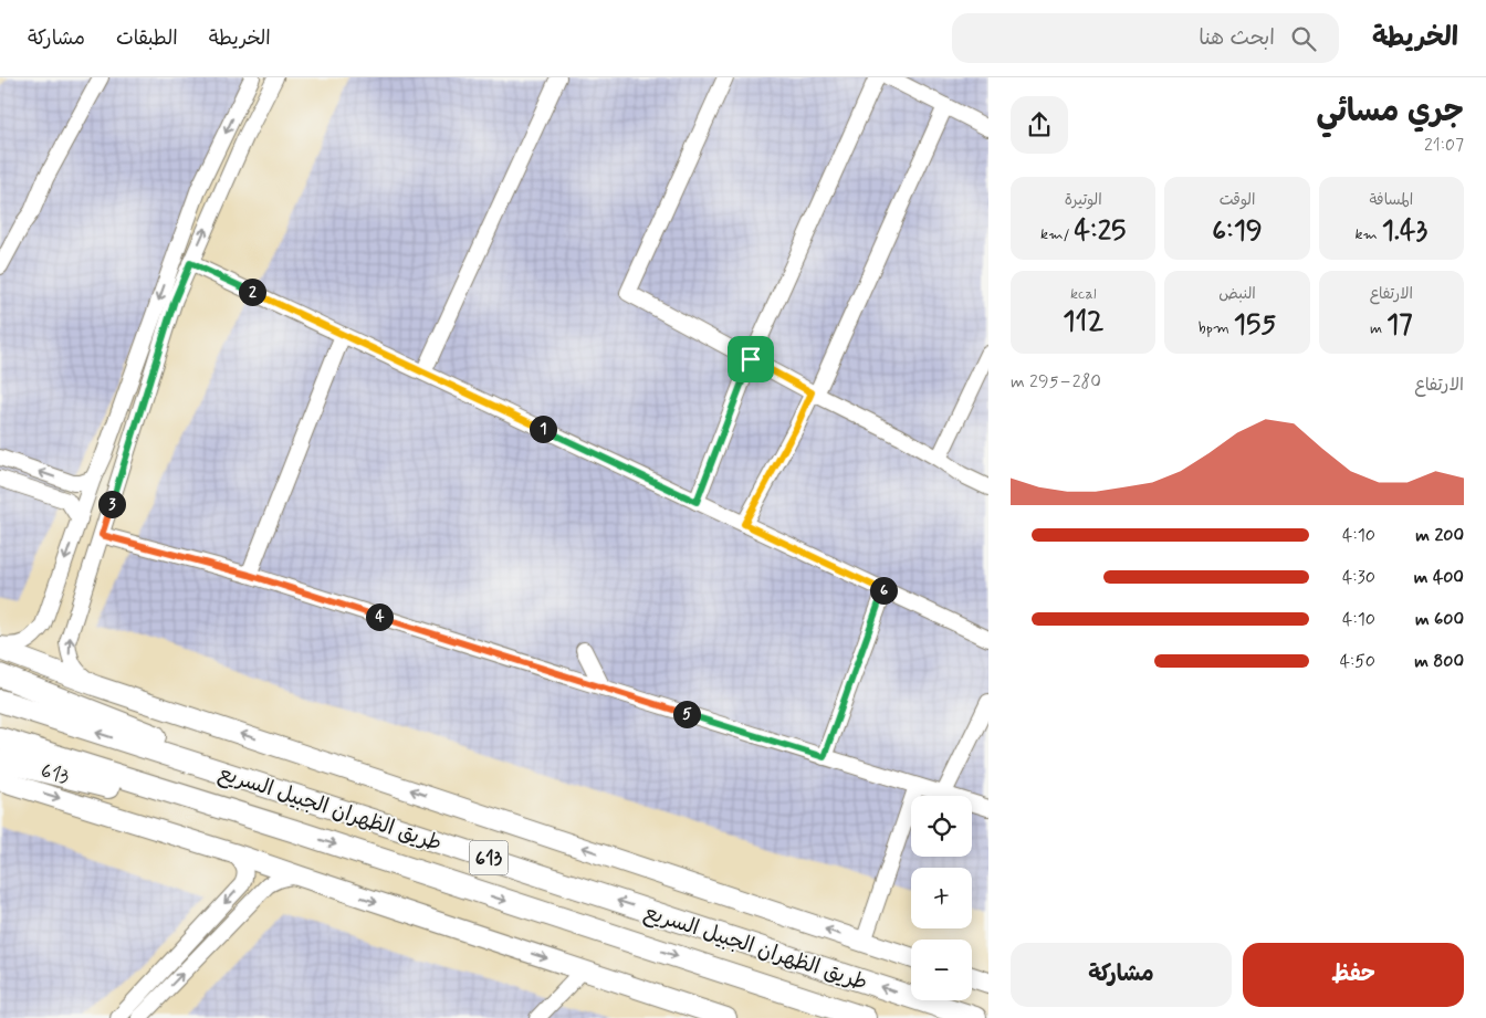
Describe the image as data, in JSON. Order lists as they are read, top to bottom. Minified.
{"streets":{"highway":["613","طريق الظهران الجبيل السريع"]},"page":{"header":"الخريطة","search":"ابحث هنا","nav":["الخريطة","الطبقات","مشاركة"],"heading":["جري مسائي","21:07"],"stats":[["المسافة","1.43 km"],["الوقت","6:19"],["الوتيرة","4:25 /km"],["الارتفاع","17 m"],["النبض","155 bpm"],["kcal","112"]],"pins":["2","1","3","6","4","5"],"chart":["الارتفاع","280–295 m"],"list":[{"name":"200 m","note":"4:10"},{"name":"400 m","note":"4:30"},{"name":"600 m","note":"4:10"},{"name":"800 m","note":"4:50"}],"map_buttons":["+","−"],"buttons":["حفظ","مشاركة"]}}
